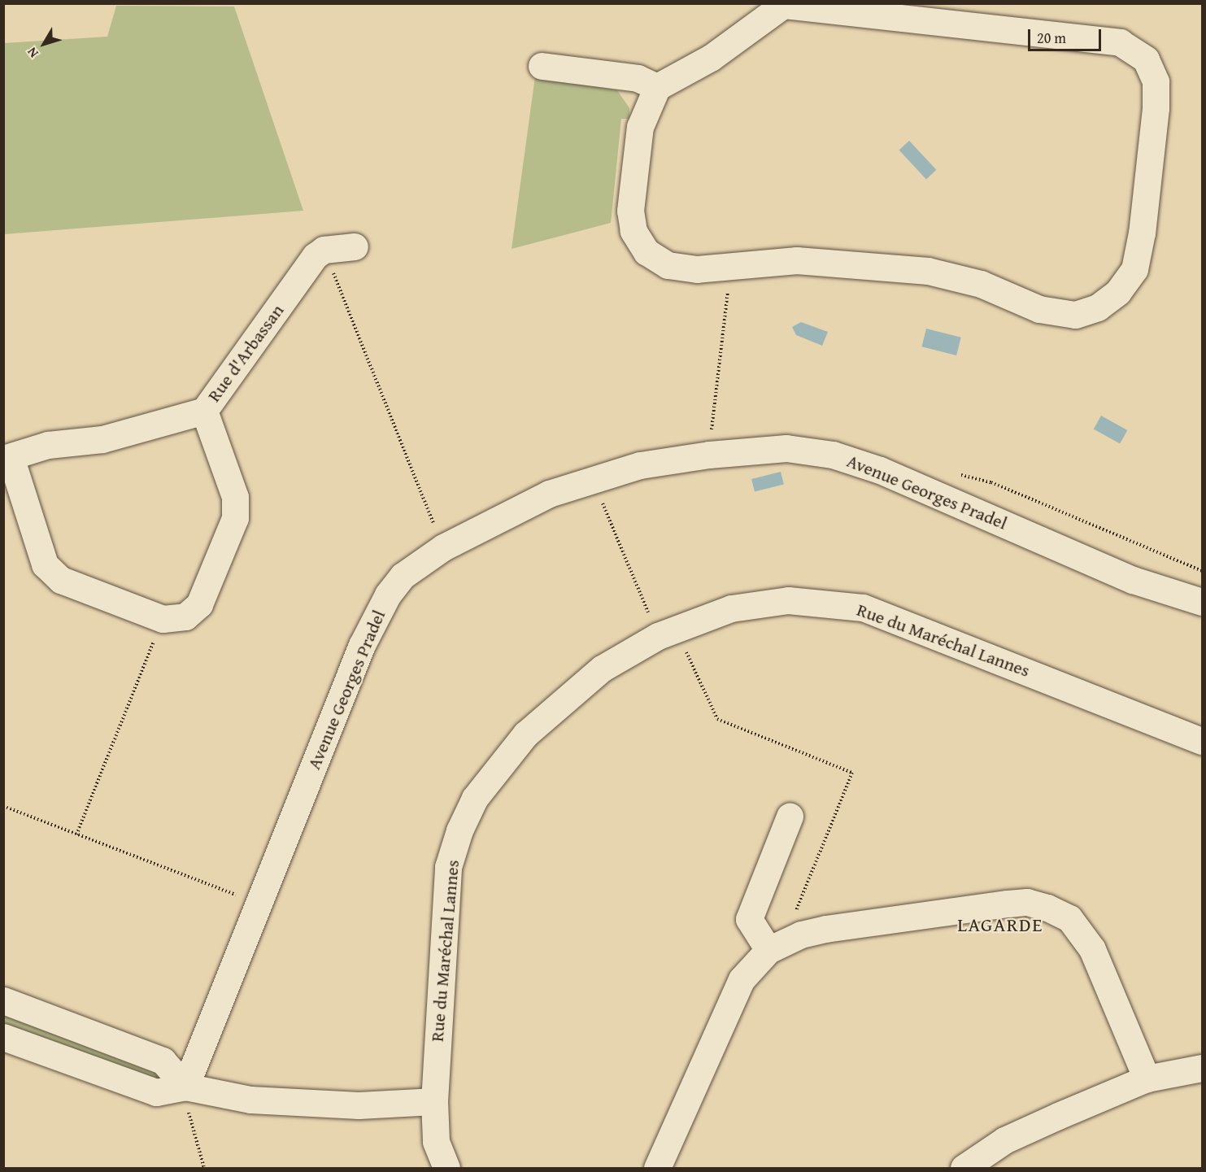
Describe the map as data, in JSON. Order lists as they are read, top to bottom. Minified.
{"streets":{"street":["Rue d'Arbassan","Avenue Georges Pradel","Rue du Maréchal Lannes"]},"districts":["LAGARDE"],"scale_bar":"20 m","north":"bottom left"}
